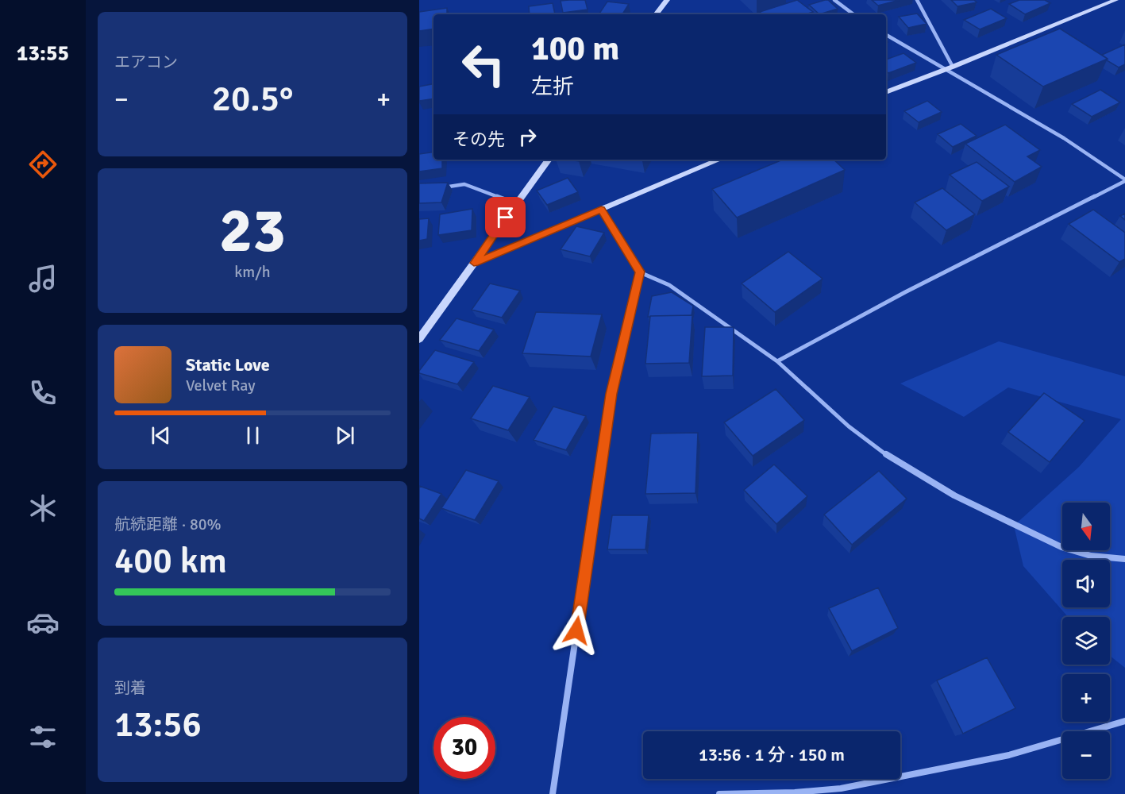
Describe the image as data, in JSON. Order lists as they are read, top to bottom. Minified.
{"north":"bottom","page":{"tabs":"13:55","tile":["エアコン",["23","km/h"],["航続距離 · 80%","400 km"],["到着","13:56"]],"turn":["100 m","左折"],"heat":["−","20.5°","+"],"then":"その先","song":["Static Love","Velvet Ray"],"map_buttons":["+","−"],"limit":"30","trip":"13:56 · 1 分 · 150 m"}}
